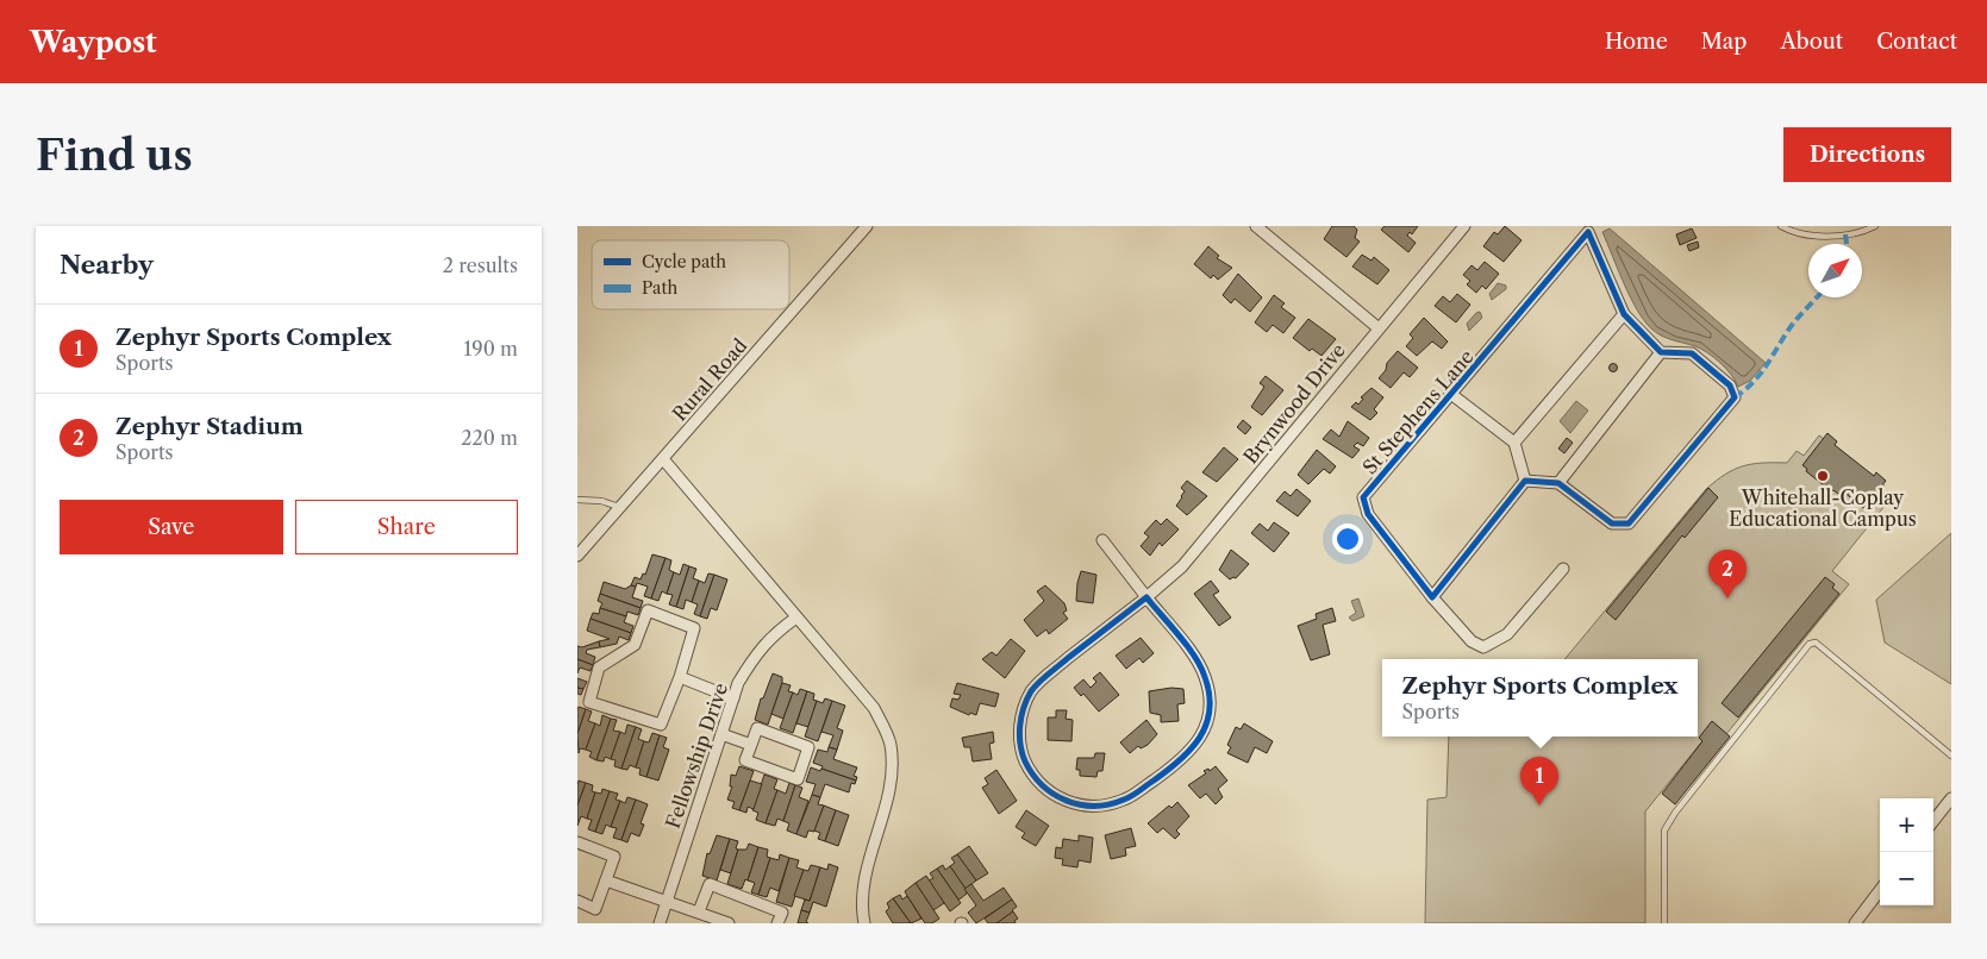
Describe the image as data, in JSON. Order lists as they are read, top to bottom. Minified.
{"streets":{"street":["Rural Road","Brynwood Drive","St Stephens Lane","Fellowship Drive"]},"places":["Whitehall-Coplay Educational Campus"],"legend":["Cycle path","Path"],"north":"top right","page":{"header":"Waypost","nav":["Home","Map","About","Contact"],"buttons":["Directions",["Save","Share"]],"title":"Find us","heading":["Nearby","2 results"],"list":[{"mark":"1","name":"Zephyr Sports Complex","note":"Sports","value":"190 m"},{"mark":"2","name":"Zephyr Stadium","note":"Sports","value":"220 m"}],"pins":["2","1"],"popup":["Zephyr Sports Complex","Sports"],"map_buttons":["+","−"]}}
